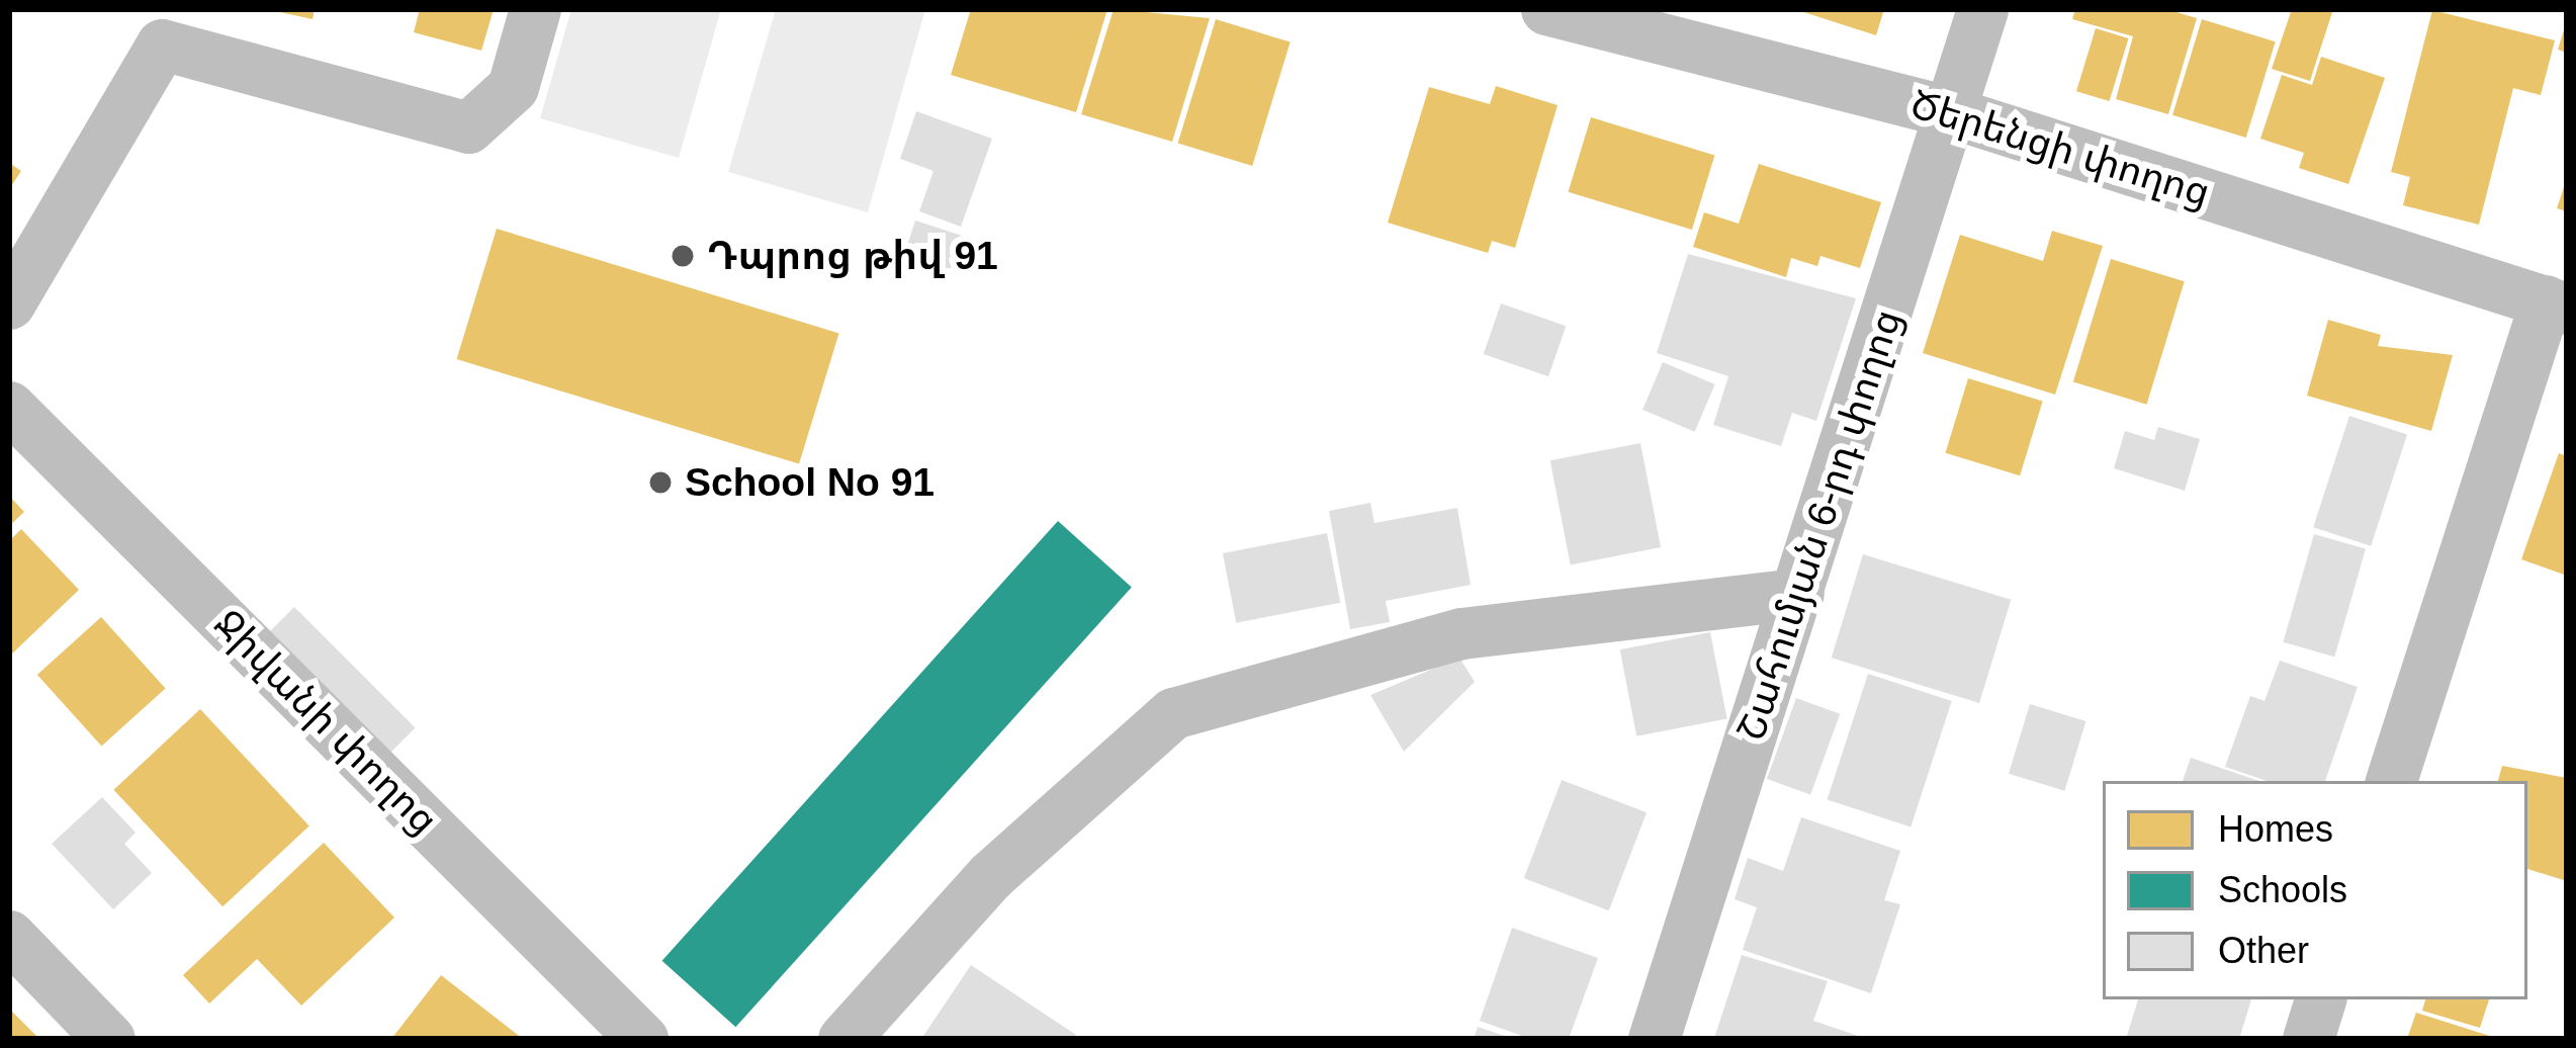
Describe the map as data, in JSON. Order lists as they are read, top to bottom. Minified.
{"streets":{"street":["Ծերենցի փողոց","Շահումյան 6-րդ փողոց","Ջիվանի փողոց"]},"crossings":[["Ծերենցի փողոց","Շահումյան 6-րդ փողոց"]],"places":["Դպրոց թիվ 91","School No 91"],"legend":["Homes","Schools","Other"]}
